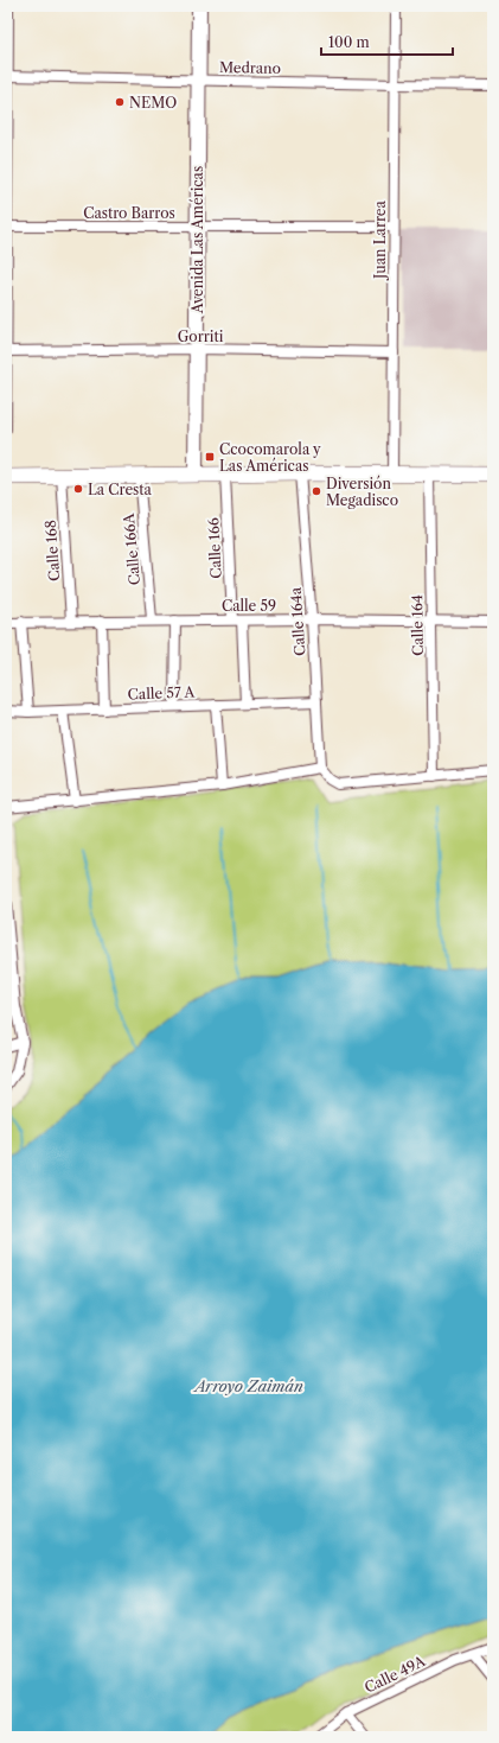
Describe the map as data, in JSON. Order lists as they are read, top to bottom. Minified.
{"streets":{"main road":["Avenida Las Américas"],"street":["Medrano","Castro Barros","Juan Larrea","Gorriti","Calle 166","Calle 166A","Calle 168","Calle 59","Calle 164a","Calle 164","Calle 57 A","Calle 49A"]},"crossings":[["Medrano","Avenida Las Américas"],["Medrano","Juan Larrea"],["Castro Barros","Avenida Las Américas"],["Castro Barros","Juan Larrea"],["Avenida Las Américas","Gorriti"],["Juan Larrea","Gorriti"],["Calle 166","Calle 59"],["Calle 166","Calle 57 A"],["Calle 166A","Calle 59"],["Calle 168","Calle 59"],["Calle 59","Calle 164a"],["Calle 59","Calle 164"],["Calle 164a","Calle 57 A"]],"water":["Arroyo Zaimán"],"places":{"other":["NEMO","La Cresta","Diversión Megadisco"],"transit":["Ccocomarola y Las Américas"]},"scale_bar":"100 m"}
